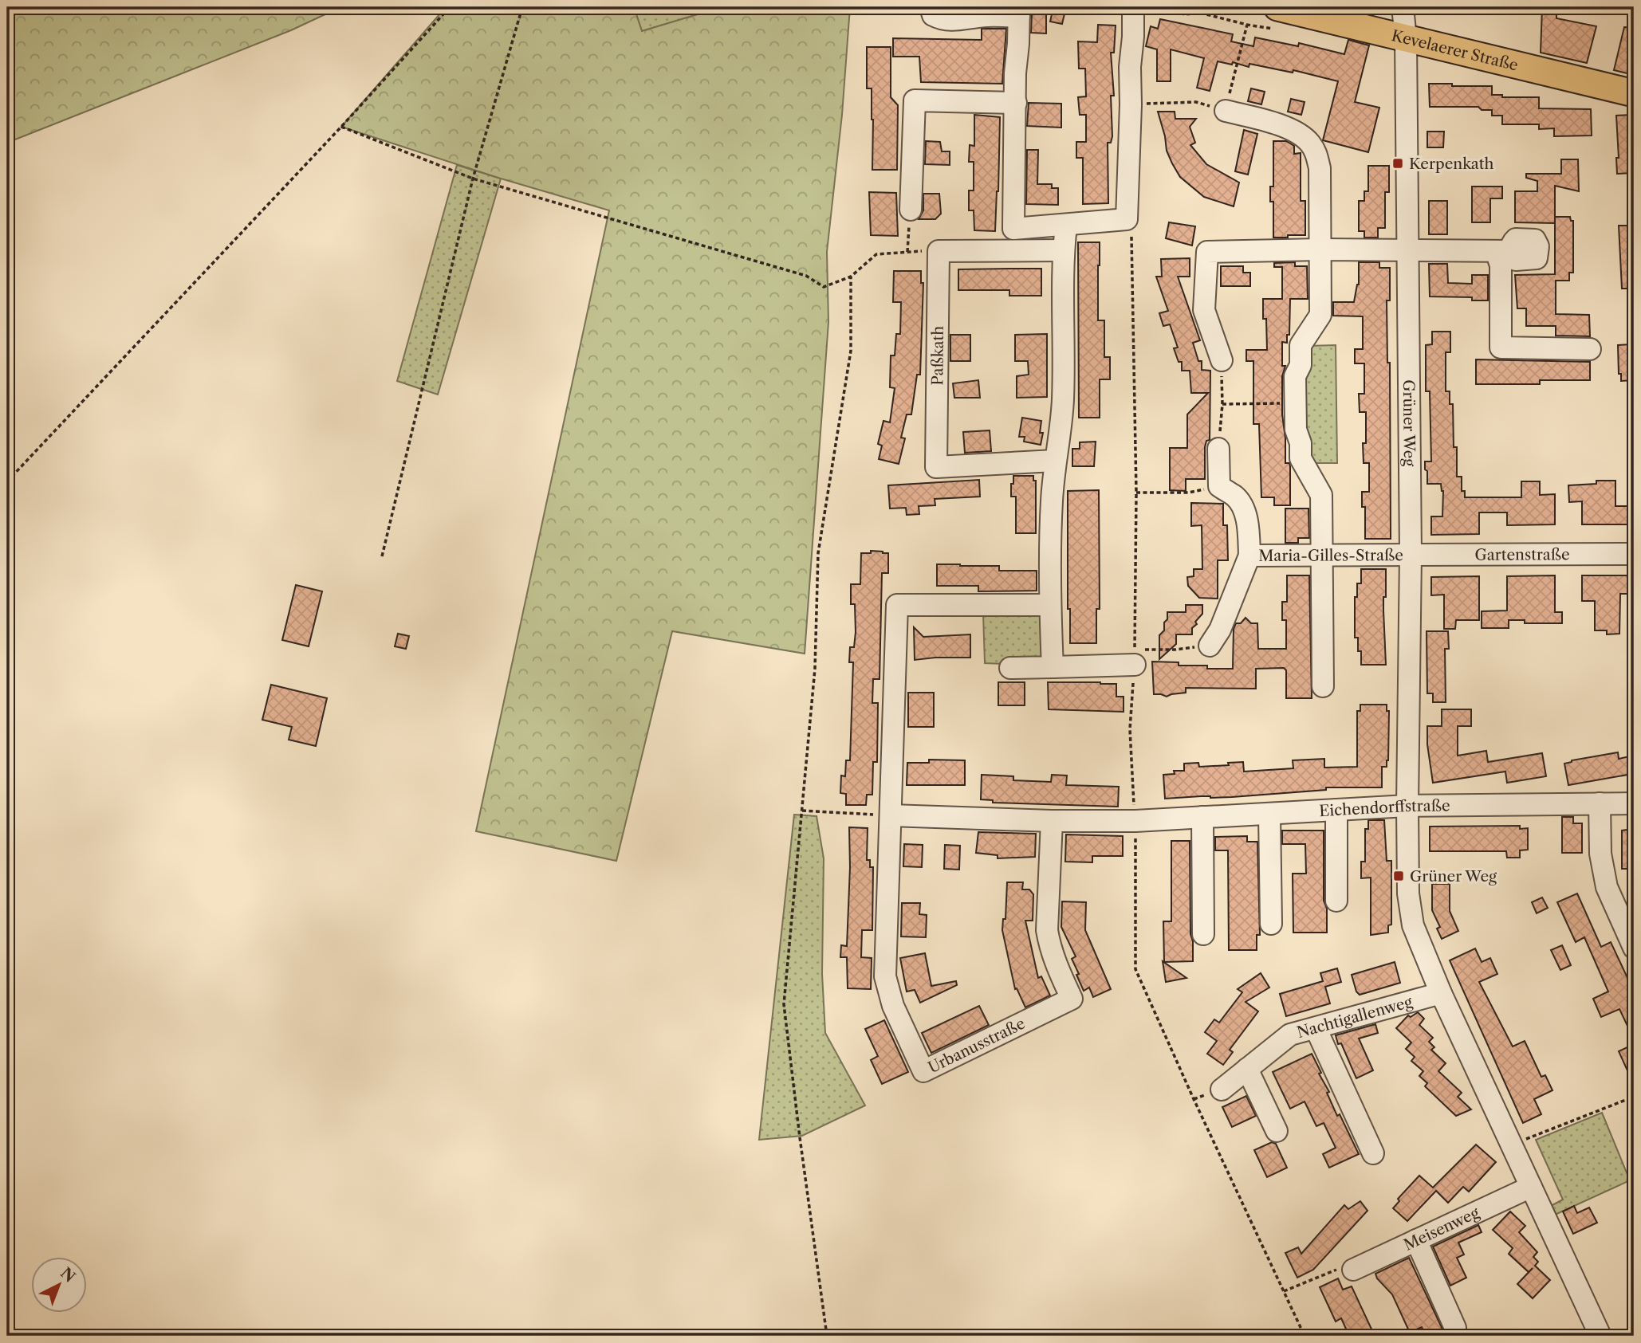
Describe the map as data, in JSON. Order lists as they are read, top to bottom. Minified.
{"streets":{"main road":["Kevelaerer Straße"],"street":["Paßkath","Grüner Weg","Gartenstraße","Maria-Gilles-Straße","Eichendorffstraße","Nachtigallenweg","Urbanusstraße","Meisenweg"]},"crossings":[["Kevelaerer Straße","Grüner Weg"],["Grüner Weg","Gartenstraße"],["Grüner Weg","Maria-Gilles-Straße"],["Grüner Weg","Eichendorffstraße"],["Grüner Weg","Nachtigallenweg"],["Grüner Weg","Meisenweg"],["Gartenstraße","Maria-Gilles-Straße"]],"places":{"transit":["Kerpenkath","Grüner Weg"]},"north":"top right"}
